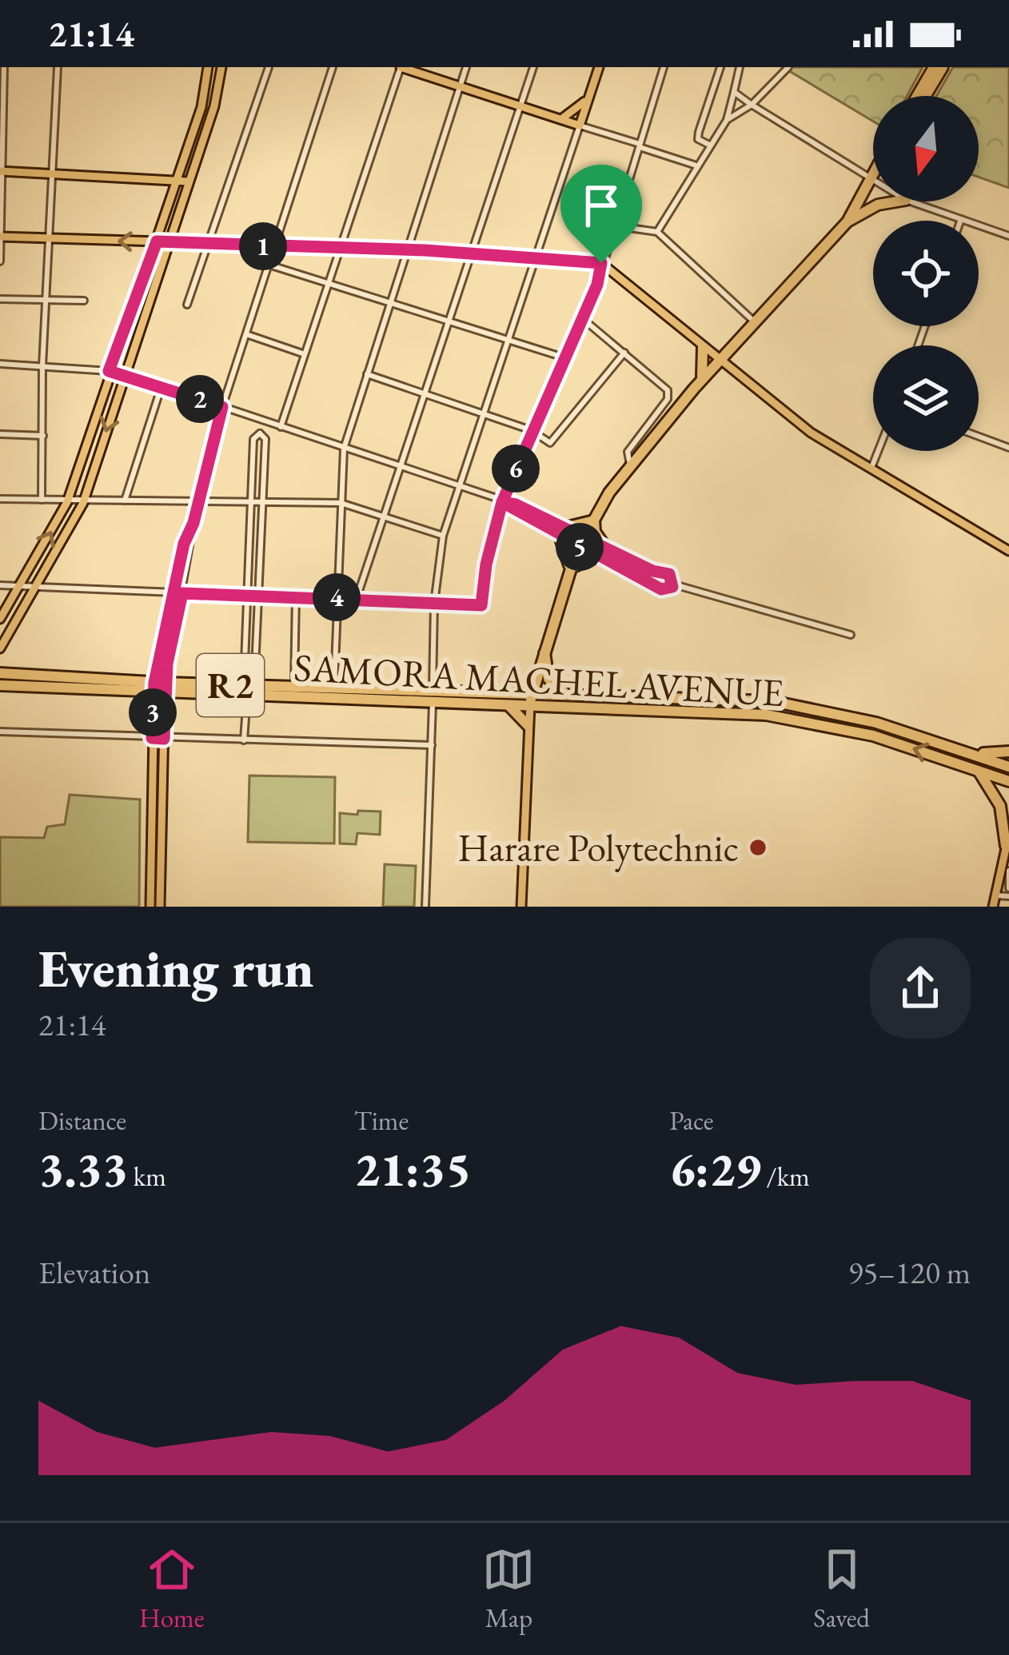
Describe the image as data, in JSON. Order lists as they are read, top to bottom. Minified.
{"streets":{"highway":["SAMORA MACHEL AVENUE","R2"]},"places":["Harare Polytechnic"],"north":"bottom","page":{"status":"21:14","pins":["1","2","6","5","4","3"],"heading":["Evening run","21:14"],"stats":[["Distance","3.33 km"],["Time","21:35"],["Pace","6:29 /km"]],"chart":["Elevation","95–120 m"],"tabs":["Home","Map","Saved"]}}
